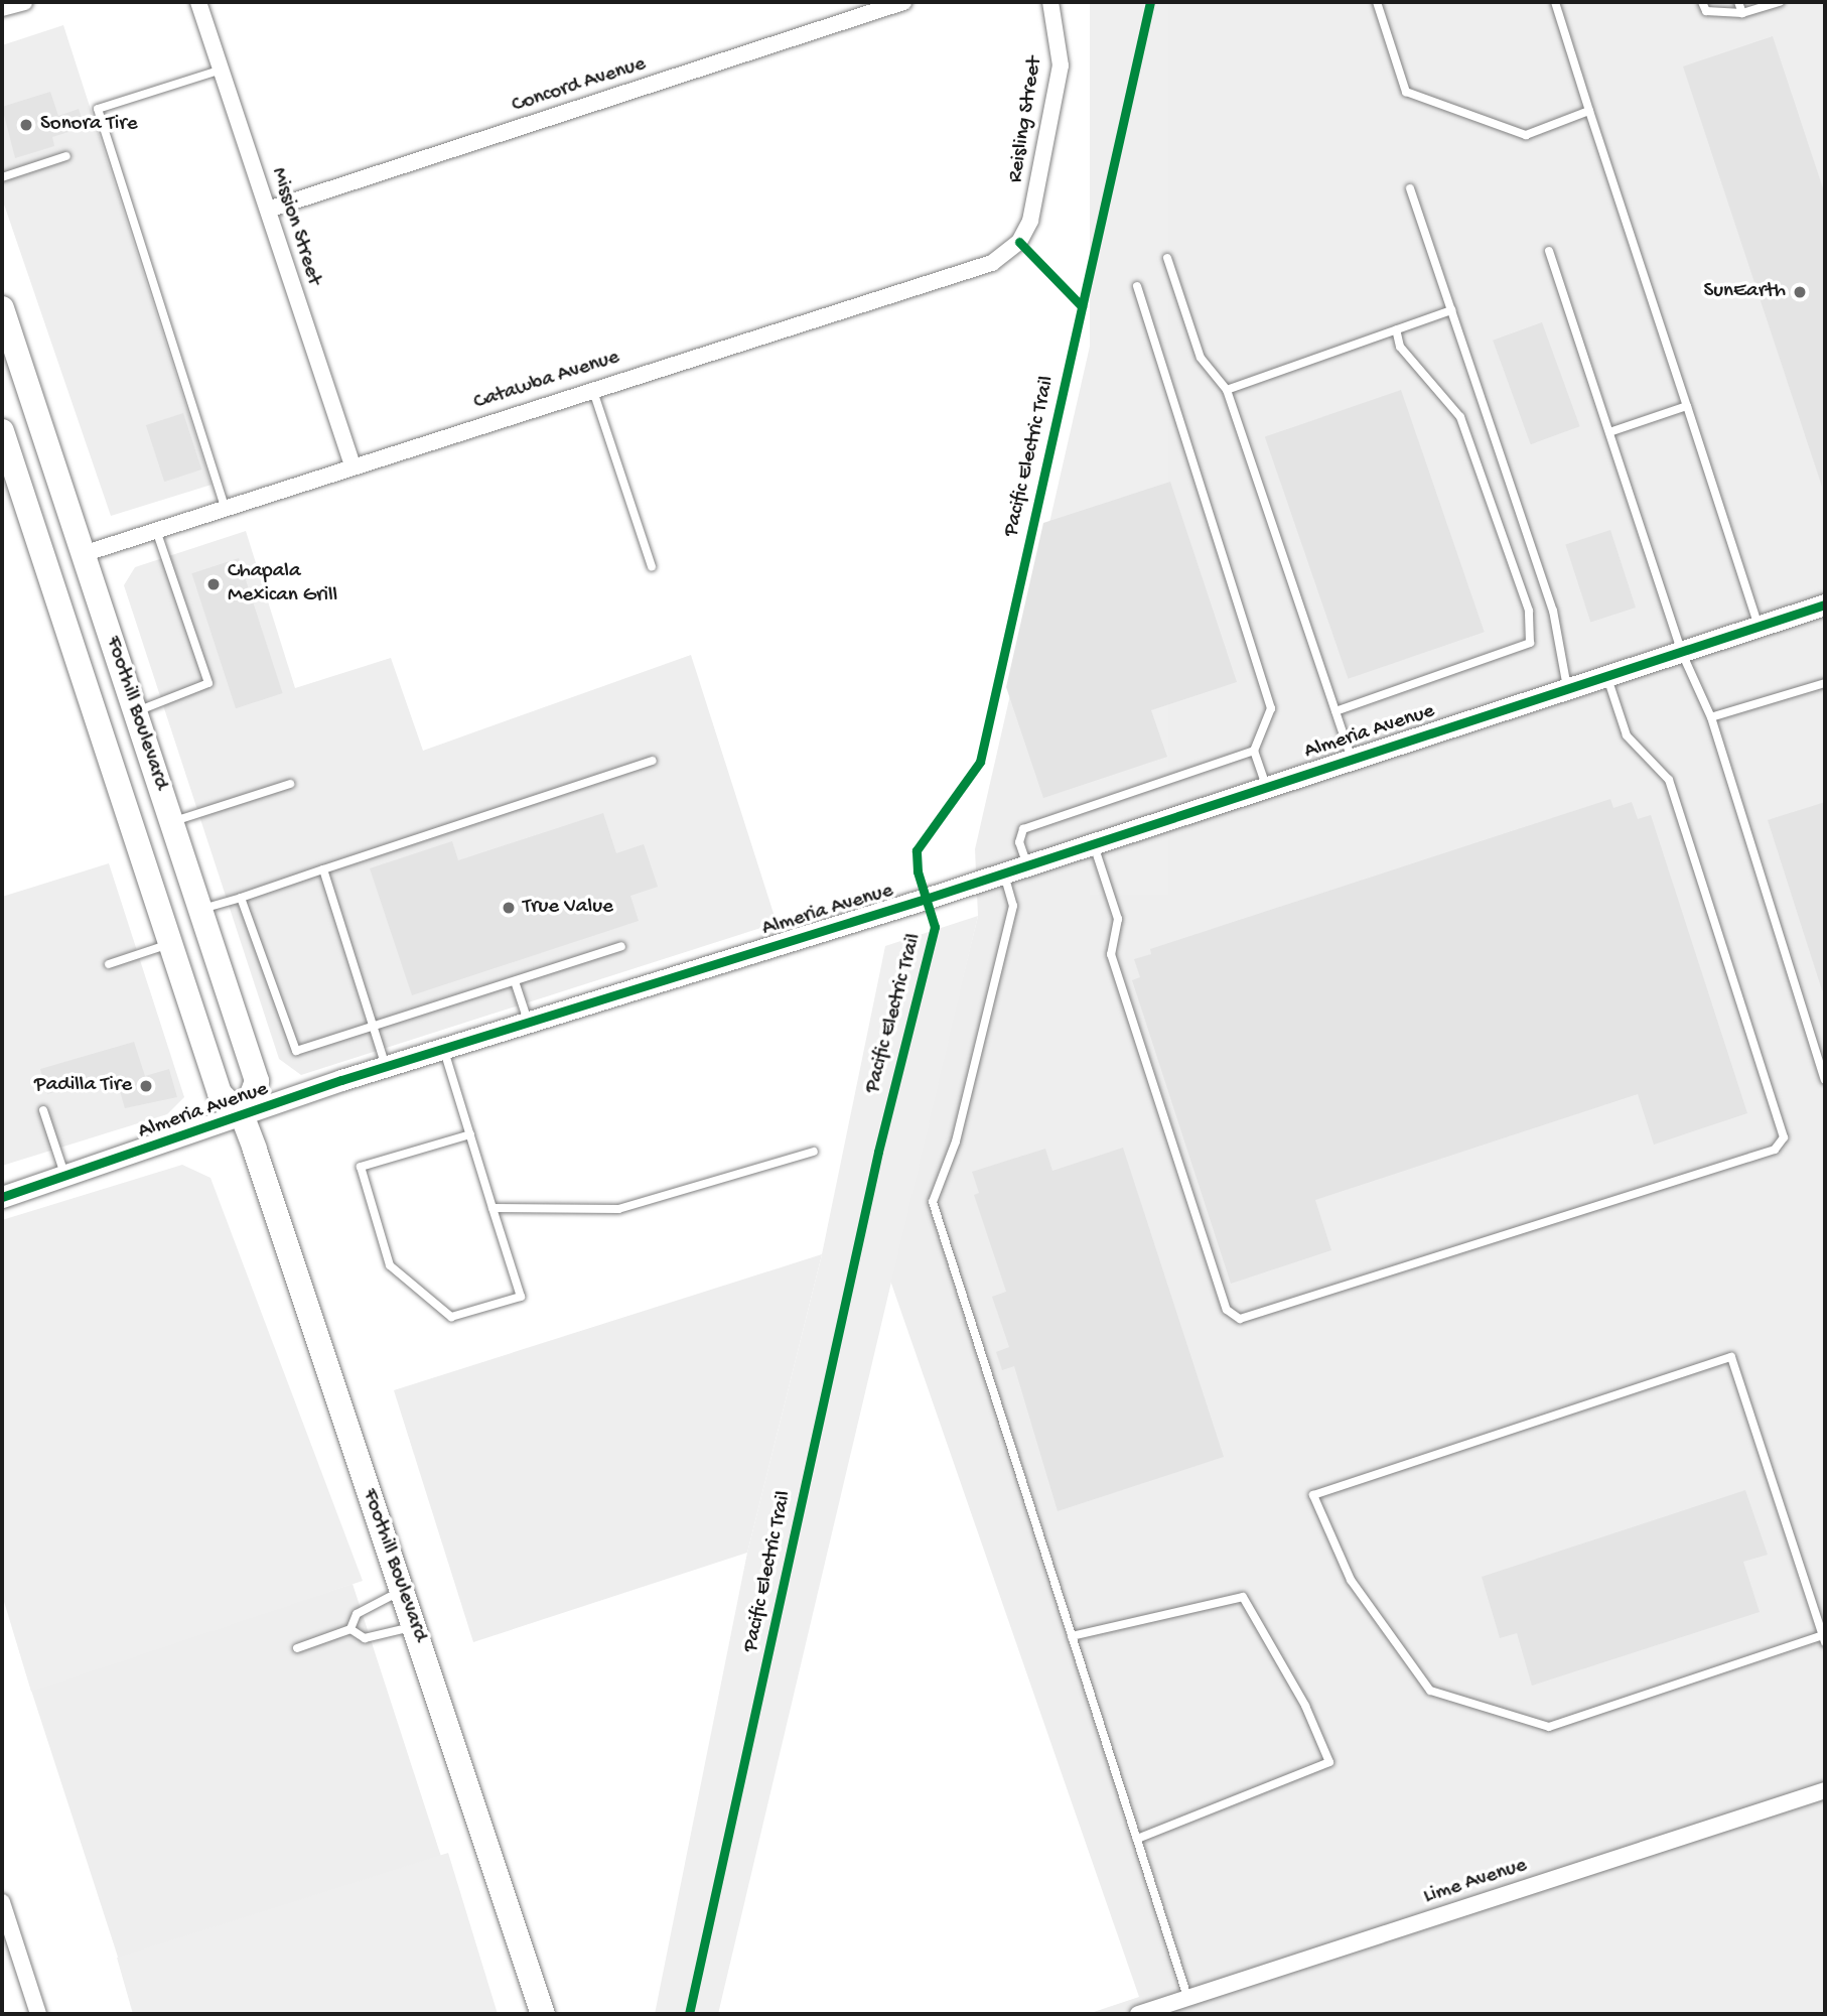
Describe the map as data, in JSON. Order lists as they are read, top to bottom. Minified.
{"streets":{"main road":["Foothill Boulevard"],"street":["Concord Avenue","Reisling Street","Mission Street","Catawba Avenue","Almeria Avenue","Lime Avenue"],"cycle path":["Pacific Electric Trail"]},"crossings":[["Concord Avenue","Mission Street"],["Reisling Street","Catawba Avenue"],["Mission Street","Catawba Avenue"],["Catawba Avenue","Foothill Boulevard"],["Foothill Boulevard","Almeria Avenue"]],"places":["Sonora Tire","SunEarth","Chapala Mexican Grill","True Value","Padilla Tire"]}
